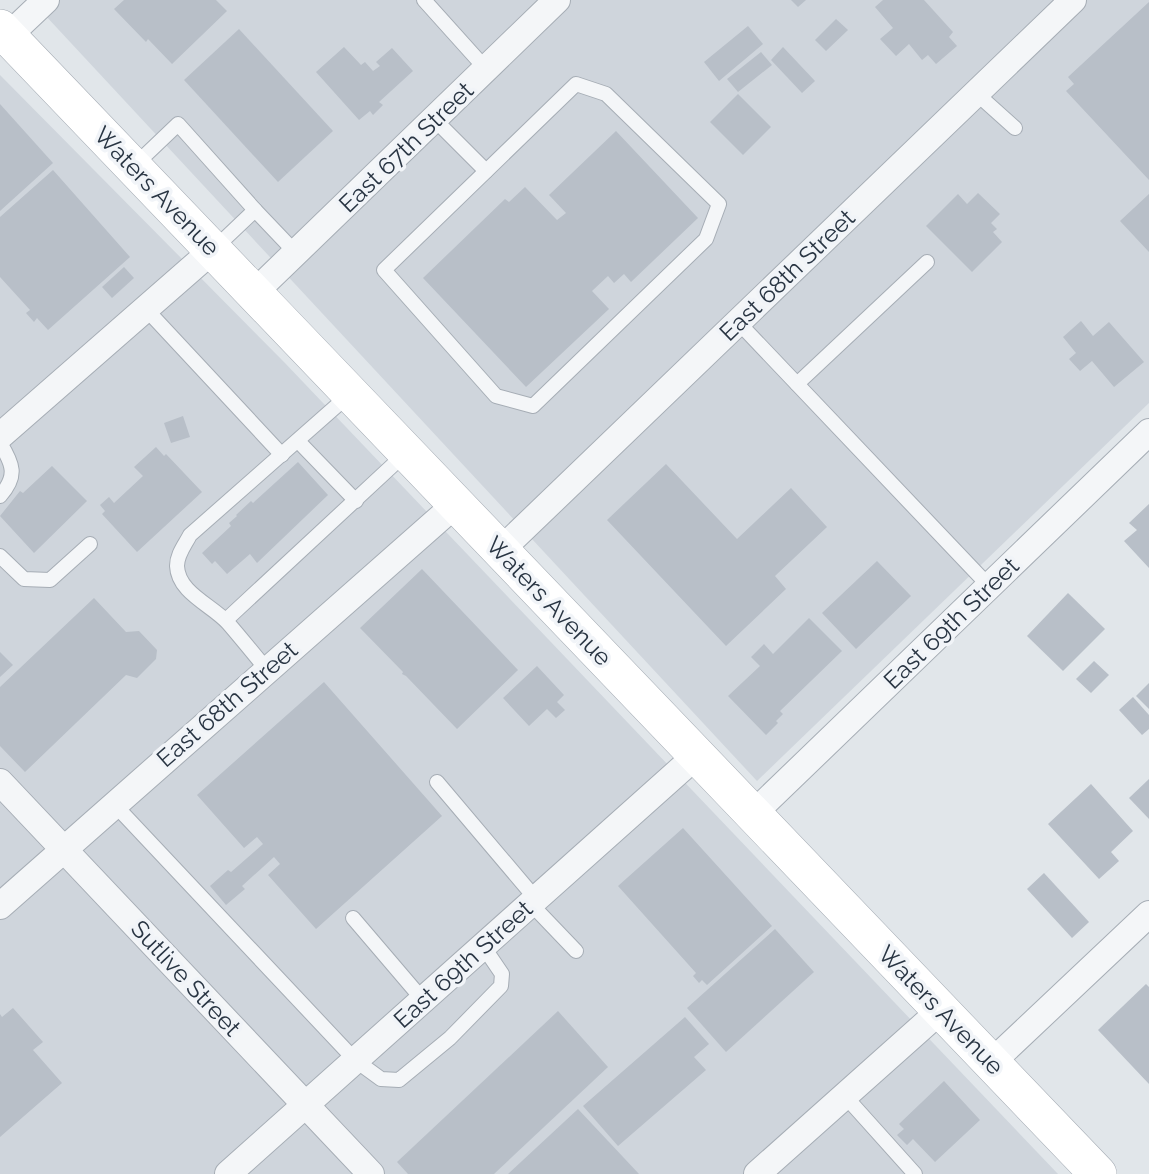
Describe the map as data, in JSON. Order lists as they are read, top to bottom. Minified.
{"streets":{"main road":["Waters Avenue"],"street":["East 67th Street","East 68th Street","East 69th Street","Sutlive Street"]},"crossings":[["East 67th Street","Waters Avenue"],["Waters Avenue","East 68th Street"],["Waters Avenue","East 69th Street"],["East 68th Street","Sutlive Street"],["East 69th Street","Sutlive Street"]]}
